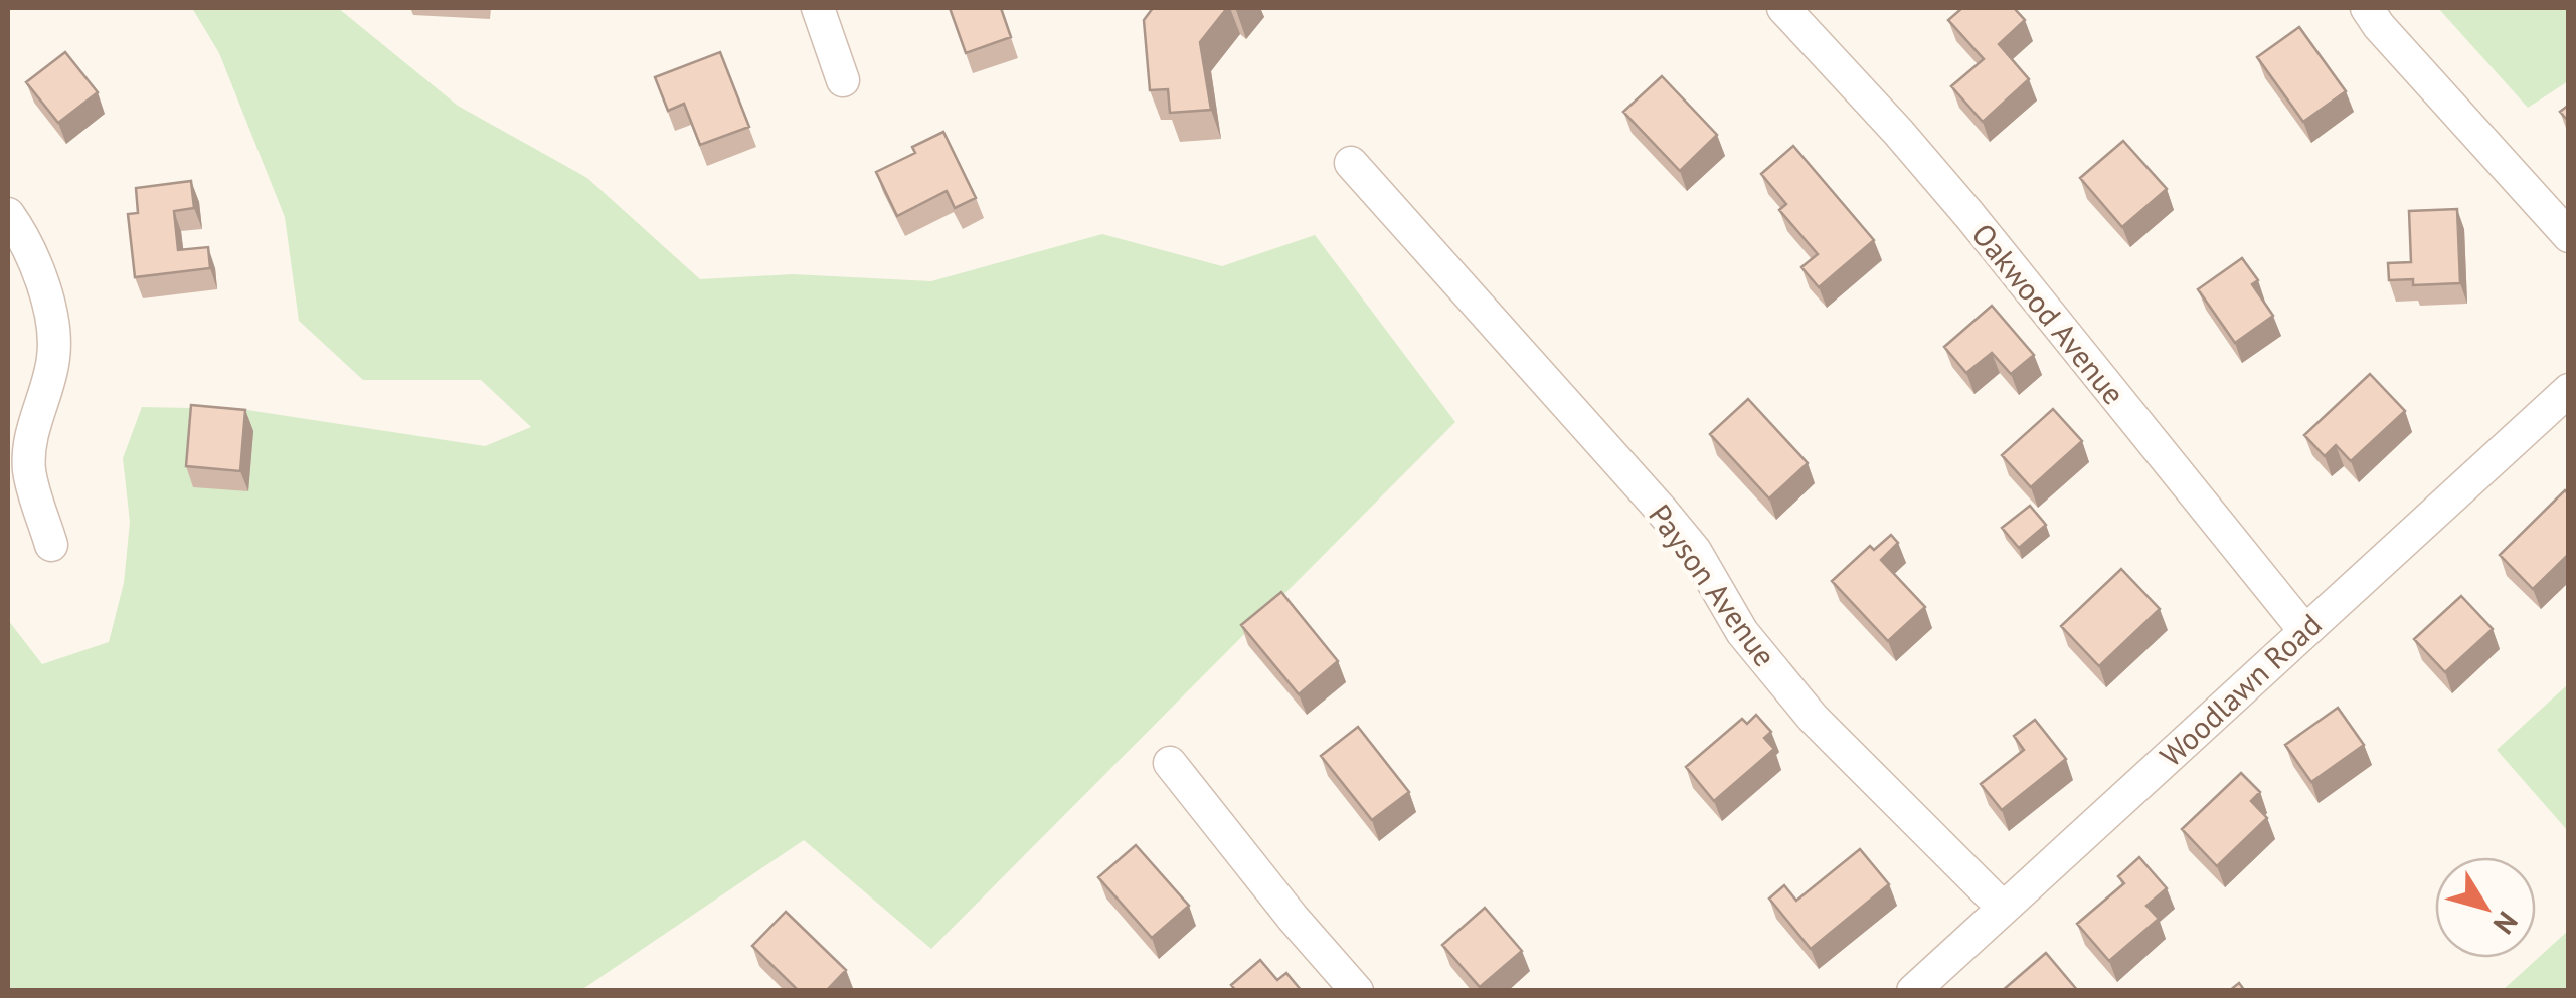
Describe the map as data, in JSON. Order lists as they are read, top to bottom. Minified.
{"streets":{"street":["Oakwood Avenue","Payson Avenue","Woodlawn Road"]},"crossings":[["Oakwood Avenue","Woodlawn Road"],["Payson Avenue","Woodlawn Road"]],"north":"bottom right"}
